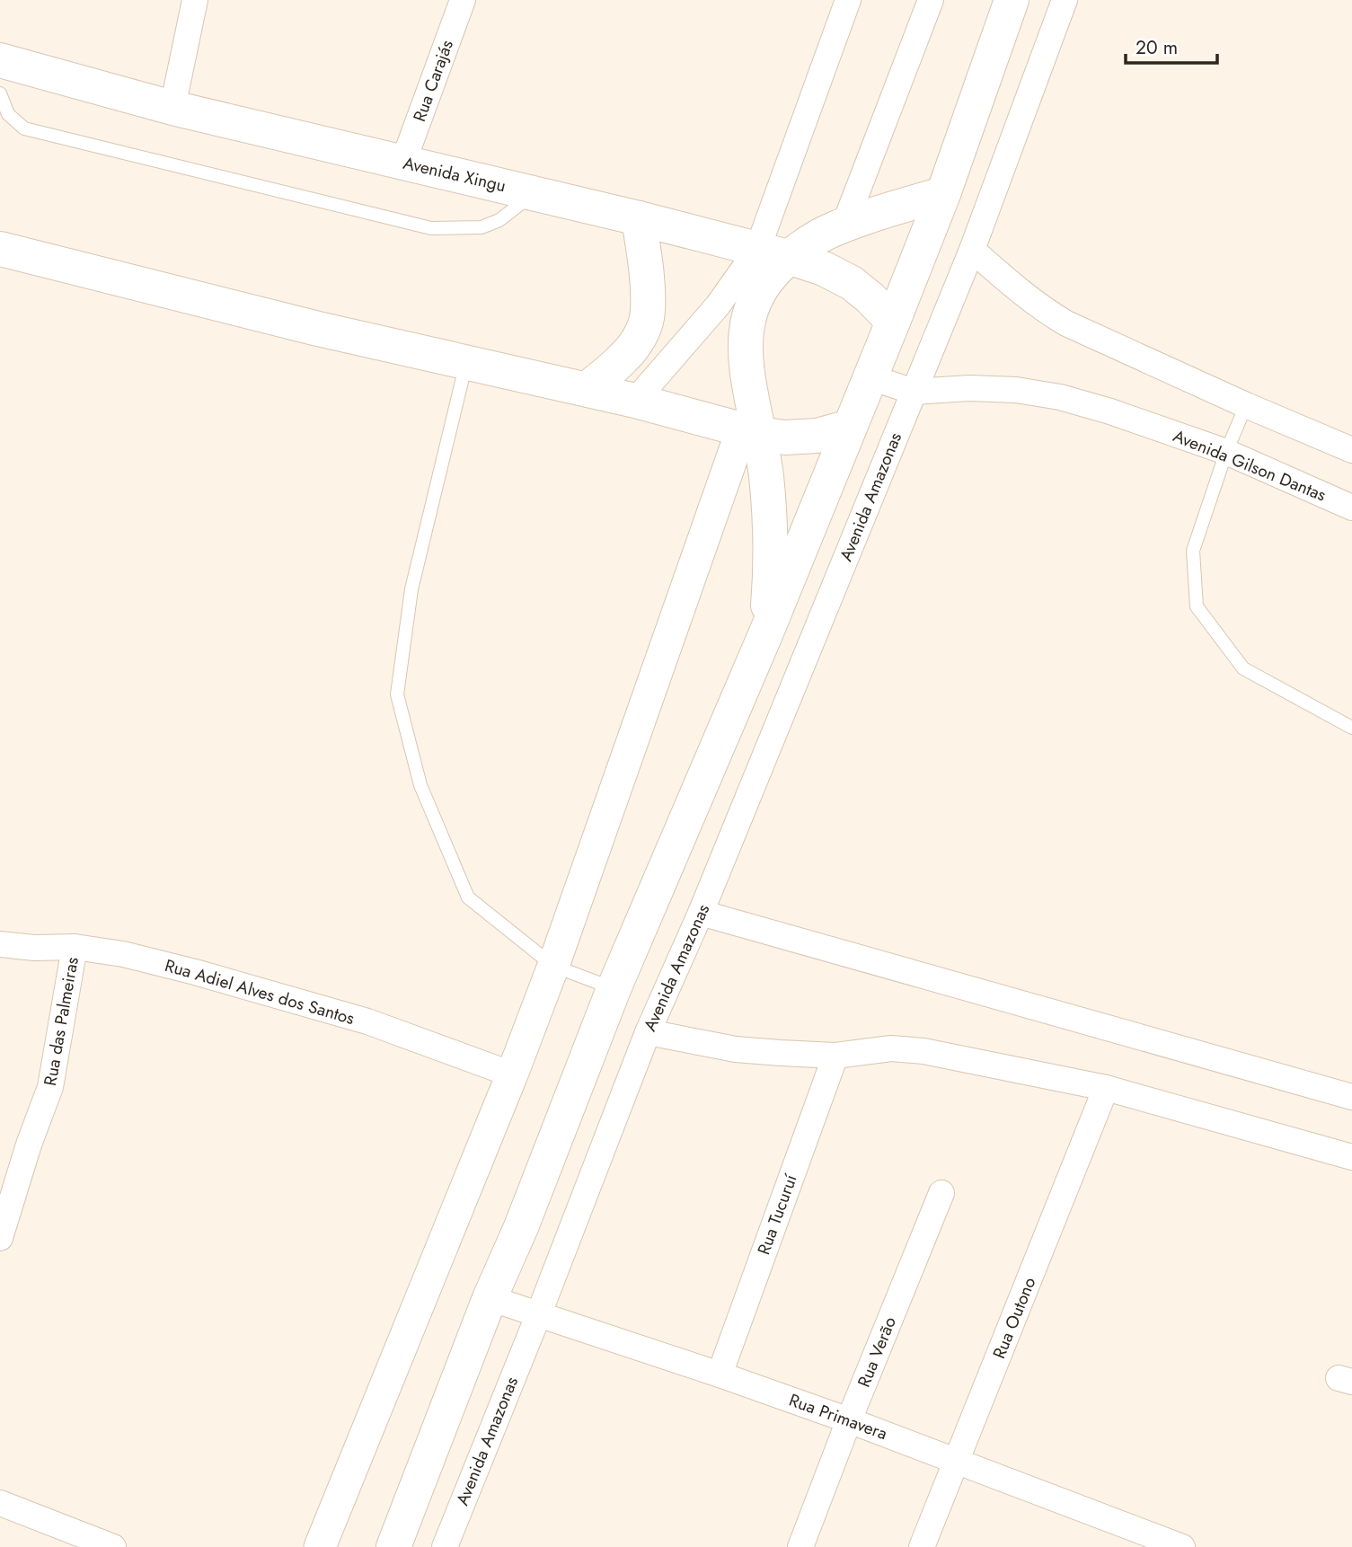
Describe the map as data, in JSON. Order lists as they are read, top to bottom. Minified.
{"streets":{"main road":["Avenida Xingu"],"street":["Rua Carajás","Avenida Gilson Dantas","Avenida Amazonas","Rua Adiel Alves dos Santos","Rua das Palmeiras","Rua Tucuruí","Rua Outono","Rua Verão","Rua Primavera"]},"crossings":[["Rua Carajás","Avenida Xingu"],["Avenida Gilson Dantas","Avenida Amazonas"],["Avenida Amazonas","Rua Primavera"],["Rua Adiel Alves dos Santos","Rua das Palmeiras"],["Rua Tucuruí","Rua Primavera"],["Rua Outono","Rua Primavera"],["Rua Verão","Rua Primavera"]],"scale_bar":"20 m"}
